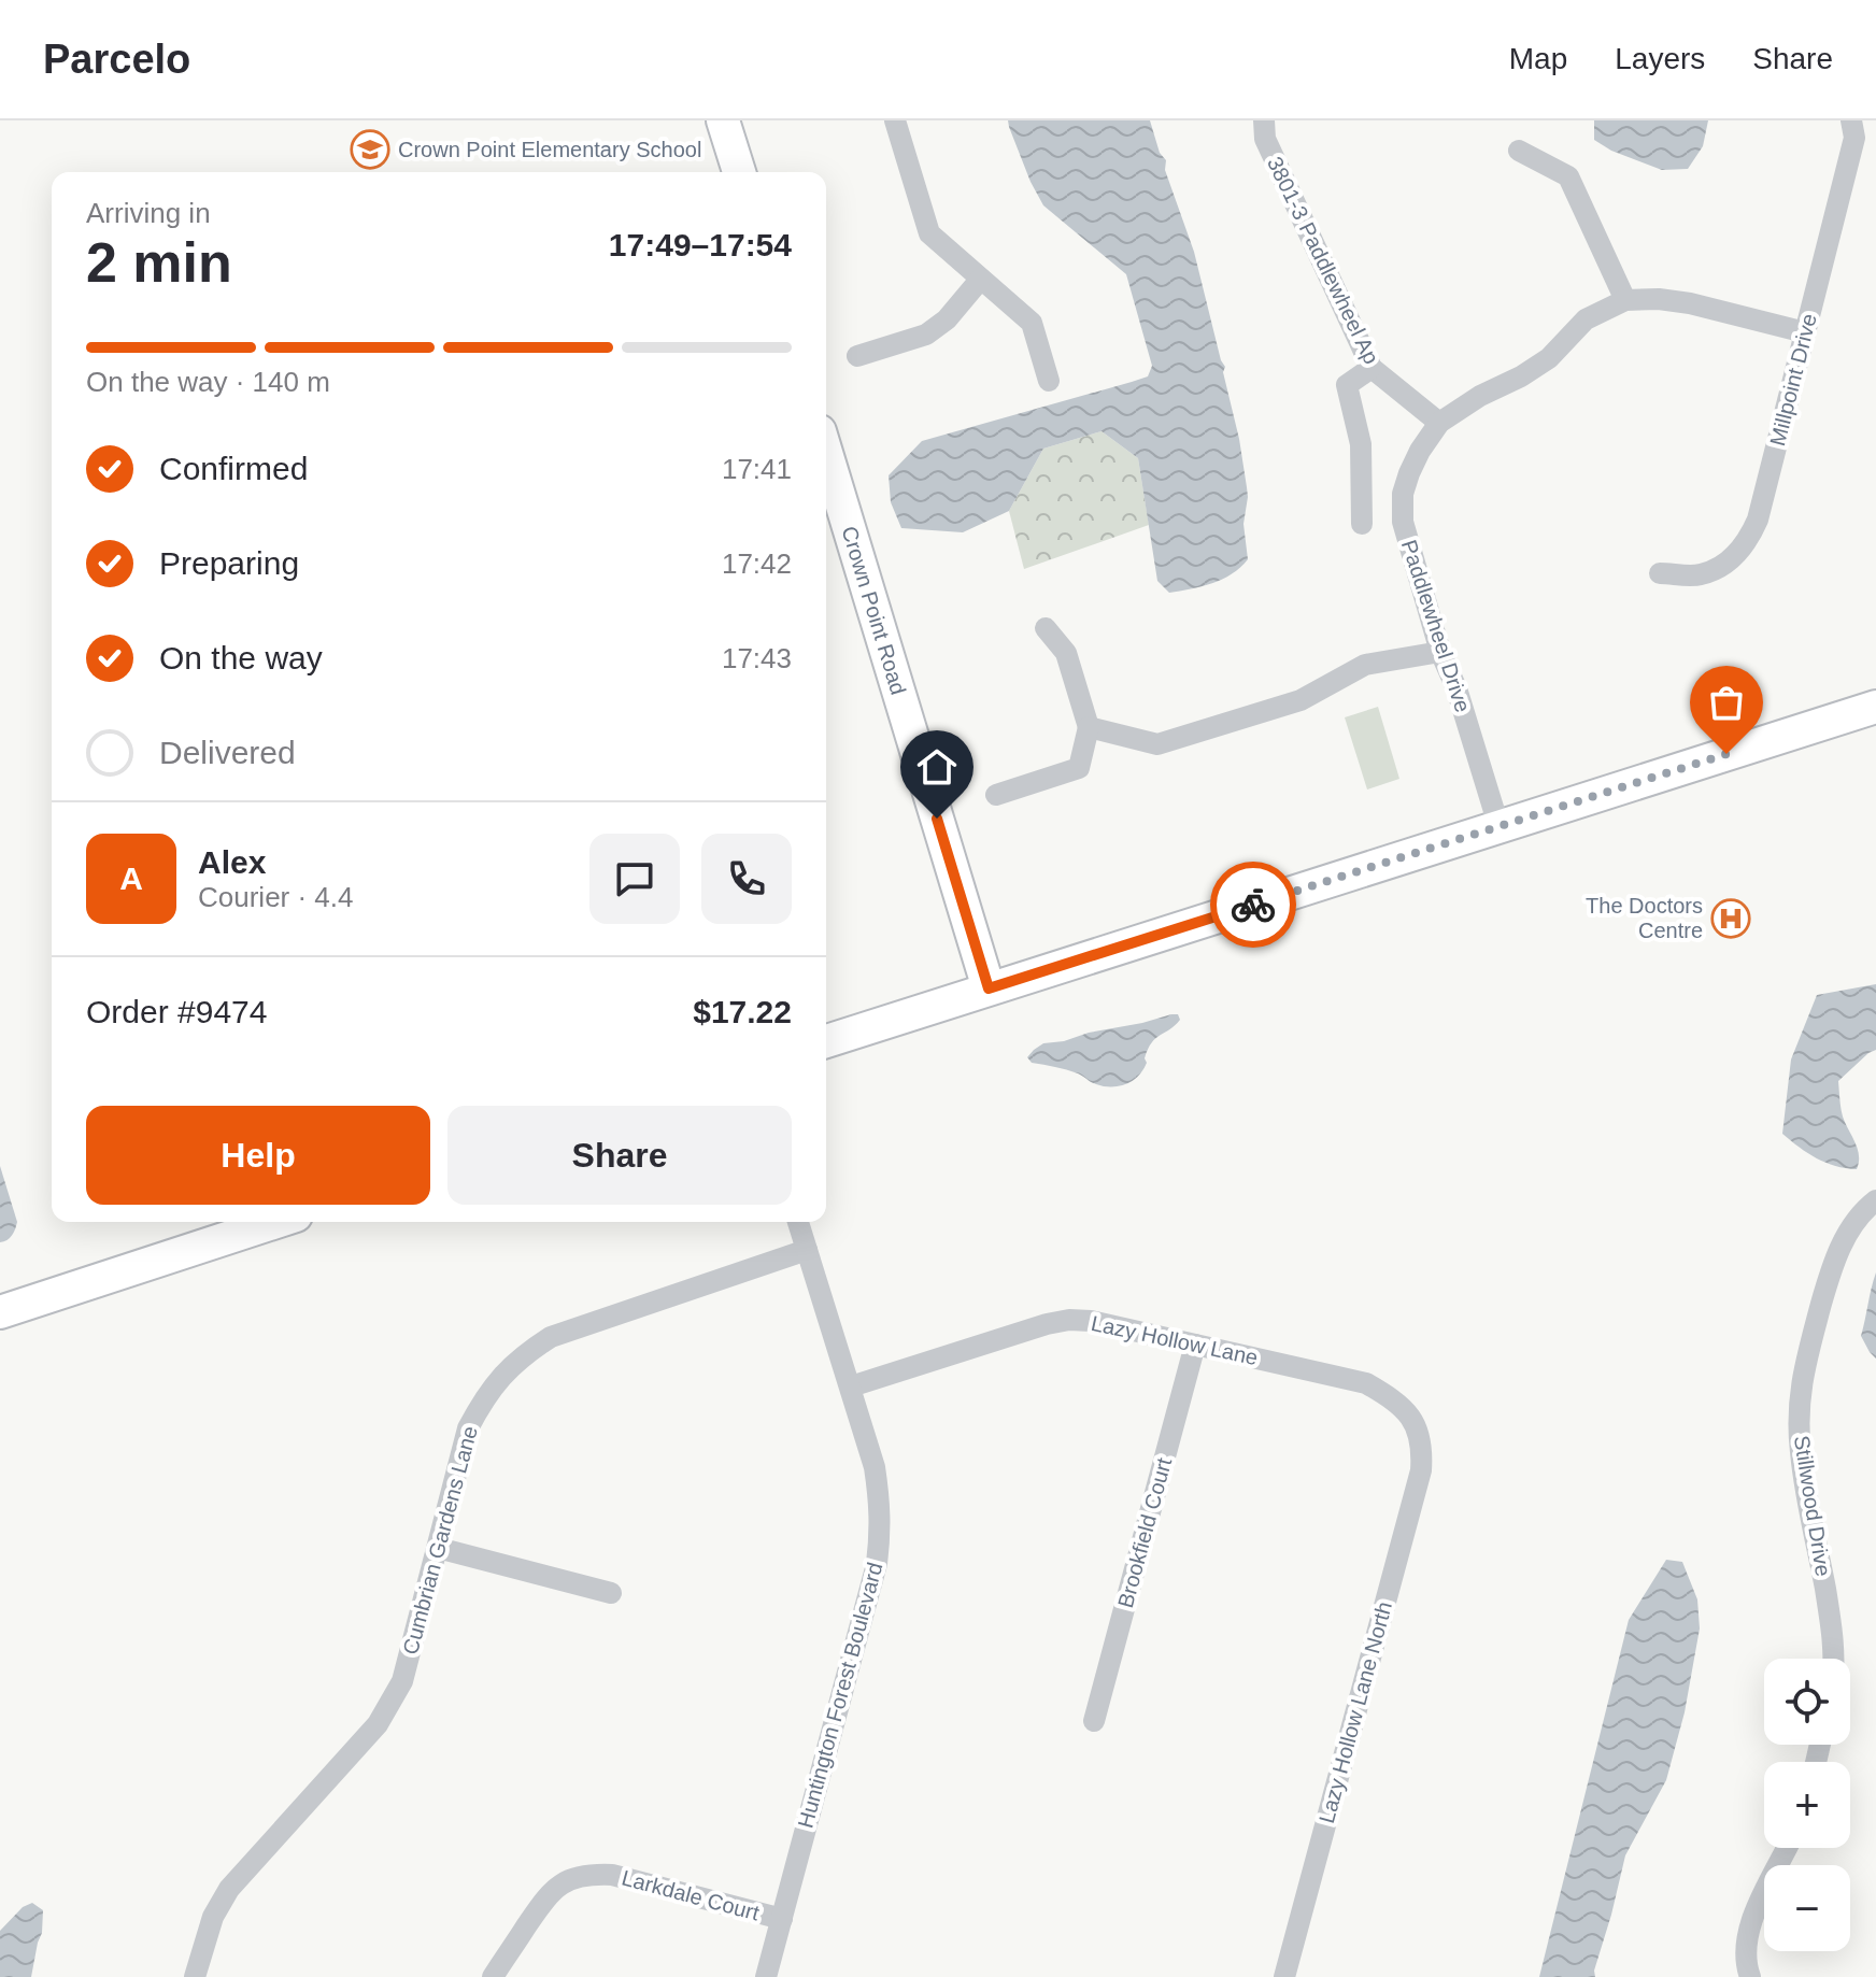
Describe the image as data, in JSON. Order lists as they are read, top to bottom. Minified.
{"streets":{"main road":["Crown Point Road"],"street":["3801-3 Paddlewheel Ap","Millpoint Drive","Paddlewheel Drive","Lazy Hollow Lane","Stillwood Drive","Brookfield Court","Cumbrian Gardens Lane","Huntington Forest Boulevard","Lazy Hollow Lane North","Larkdale Court"]},"crossings":[["3801-3 Paddlewheel Ap","Paddlewheel Drive"],["Lazy Hollow Lane","Brookfield Court"],["Lazy Hollow Lane","Huntington Forest Boulevard"],["Lazy Hollow Lane","Lazy Hollow Lane North"],["Cumbrian Gardens Lane","Huntington Forest Boulevard"],["Huntington Forest Boulevard","Larkdale Court"]],"places":{"school or university":["Crown Point Elementary School"],"hospital":["The Doctors Centre"]},"page":{"header":"Parcelo","nav":["Map","Layers","Share"],"heading":["2 min","Arriving in","17:49–17:54"],"panel":["Alex","Courier · 4.4","Order #9474","$17.22"],"bar":"On the way · 140 m","list":[["Confirmed","17:41"],["Preparing","17:42"],["On the way","17:43"],"Delivered"],"round":"A","buttons":["Help","Share"],"map_buttons":["+","−"]}}
